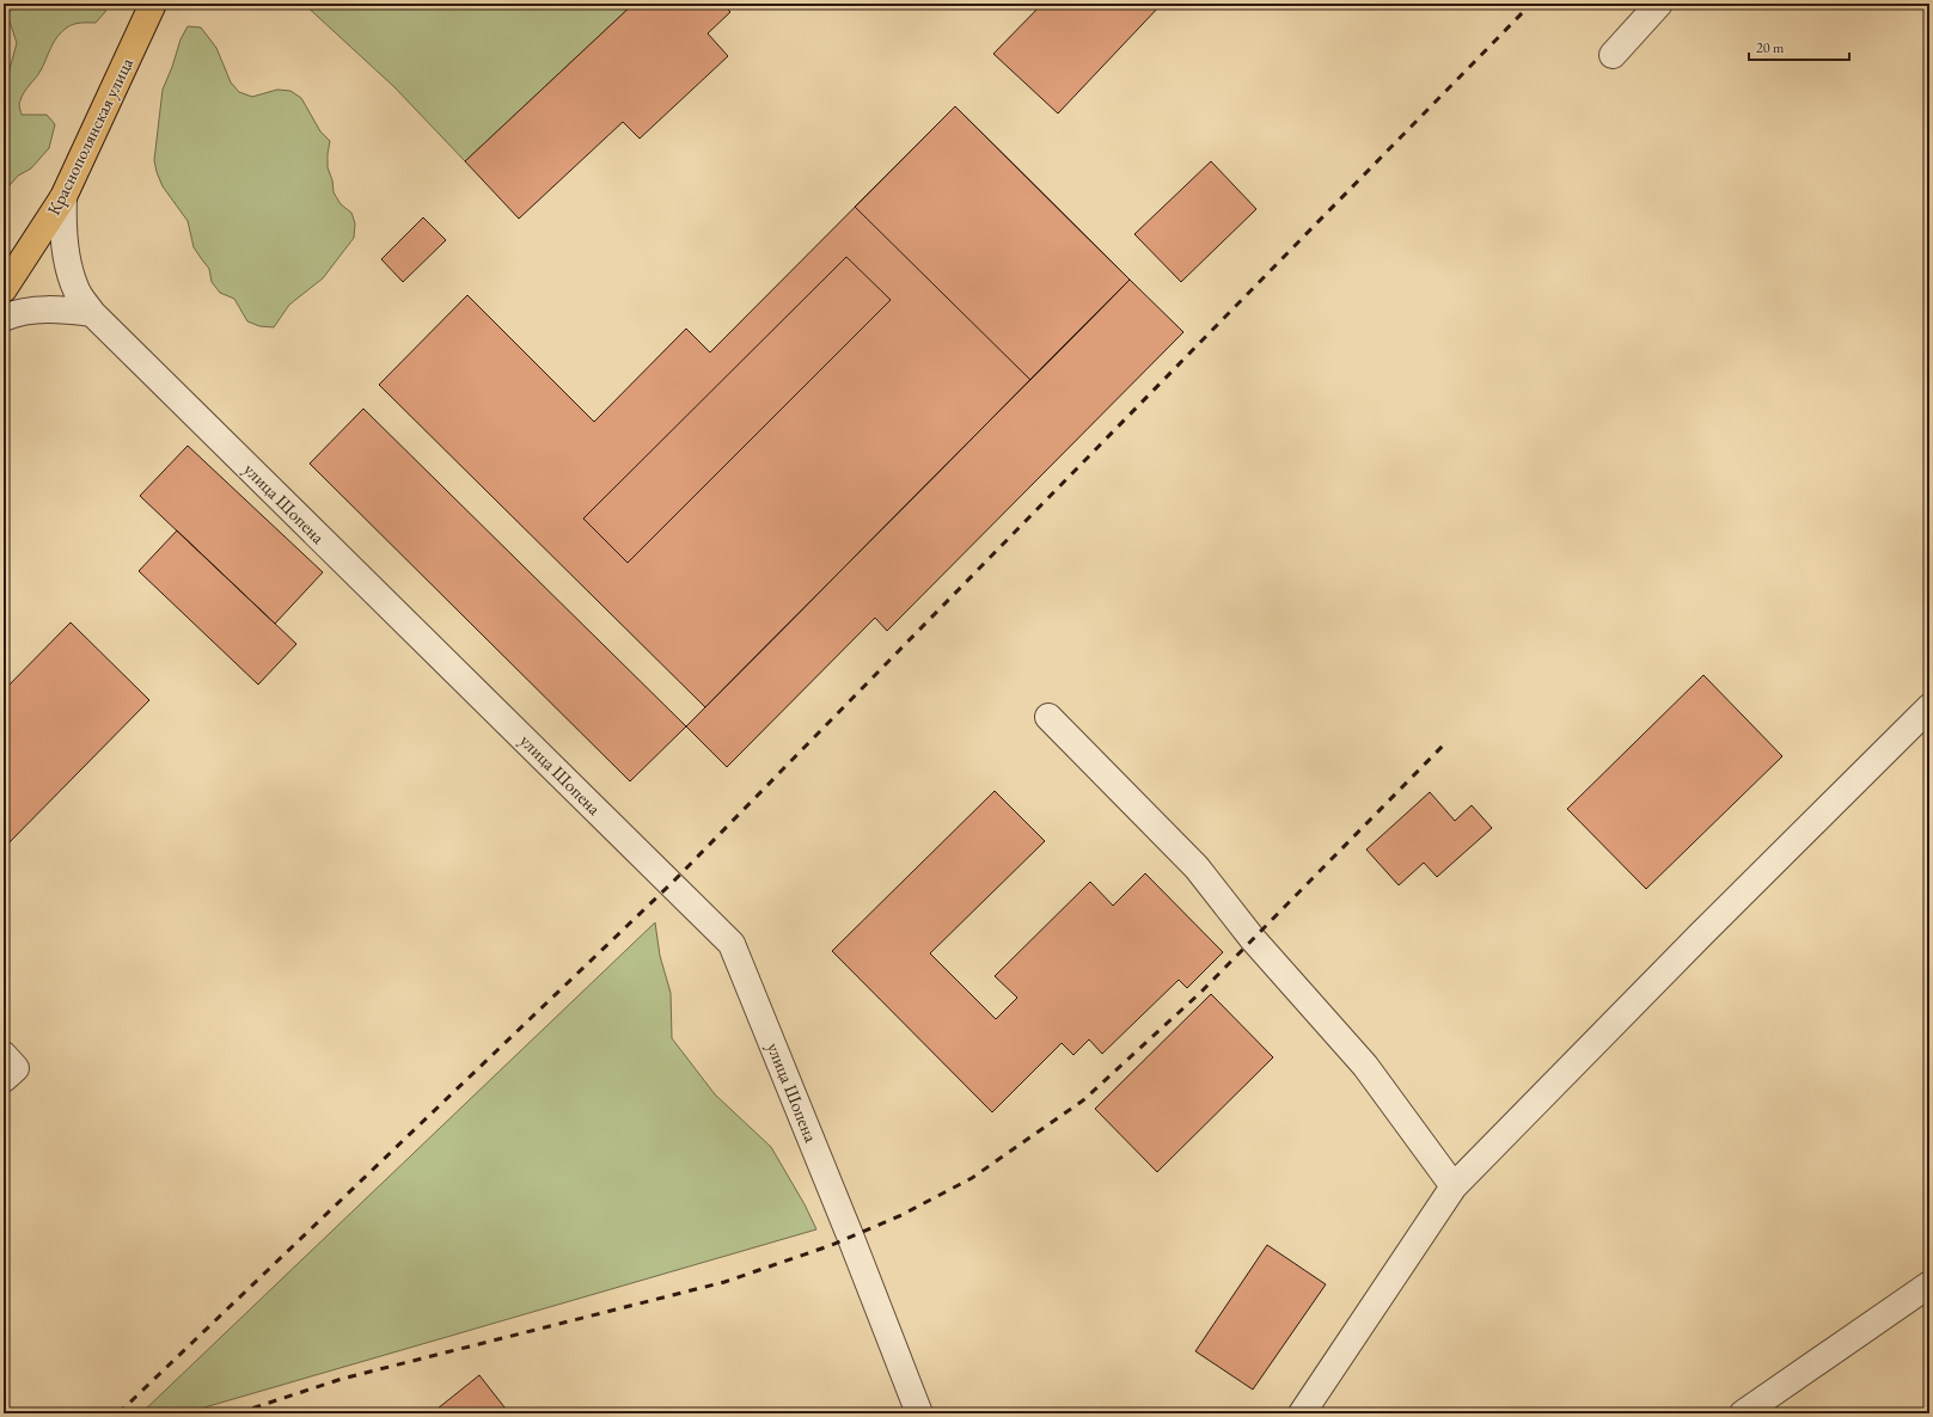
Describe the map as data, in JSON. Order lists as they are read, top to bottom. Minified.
{"streets":{"main road":["Краснополянская улица"],"street":["улица Шопена"]},"crossings":[["Краснополянская улица","улица Шопена"]],"scale_bar":"20 m"}
